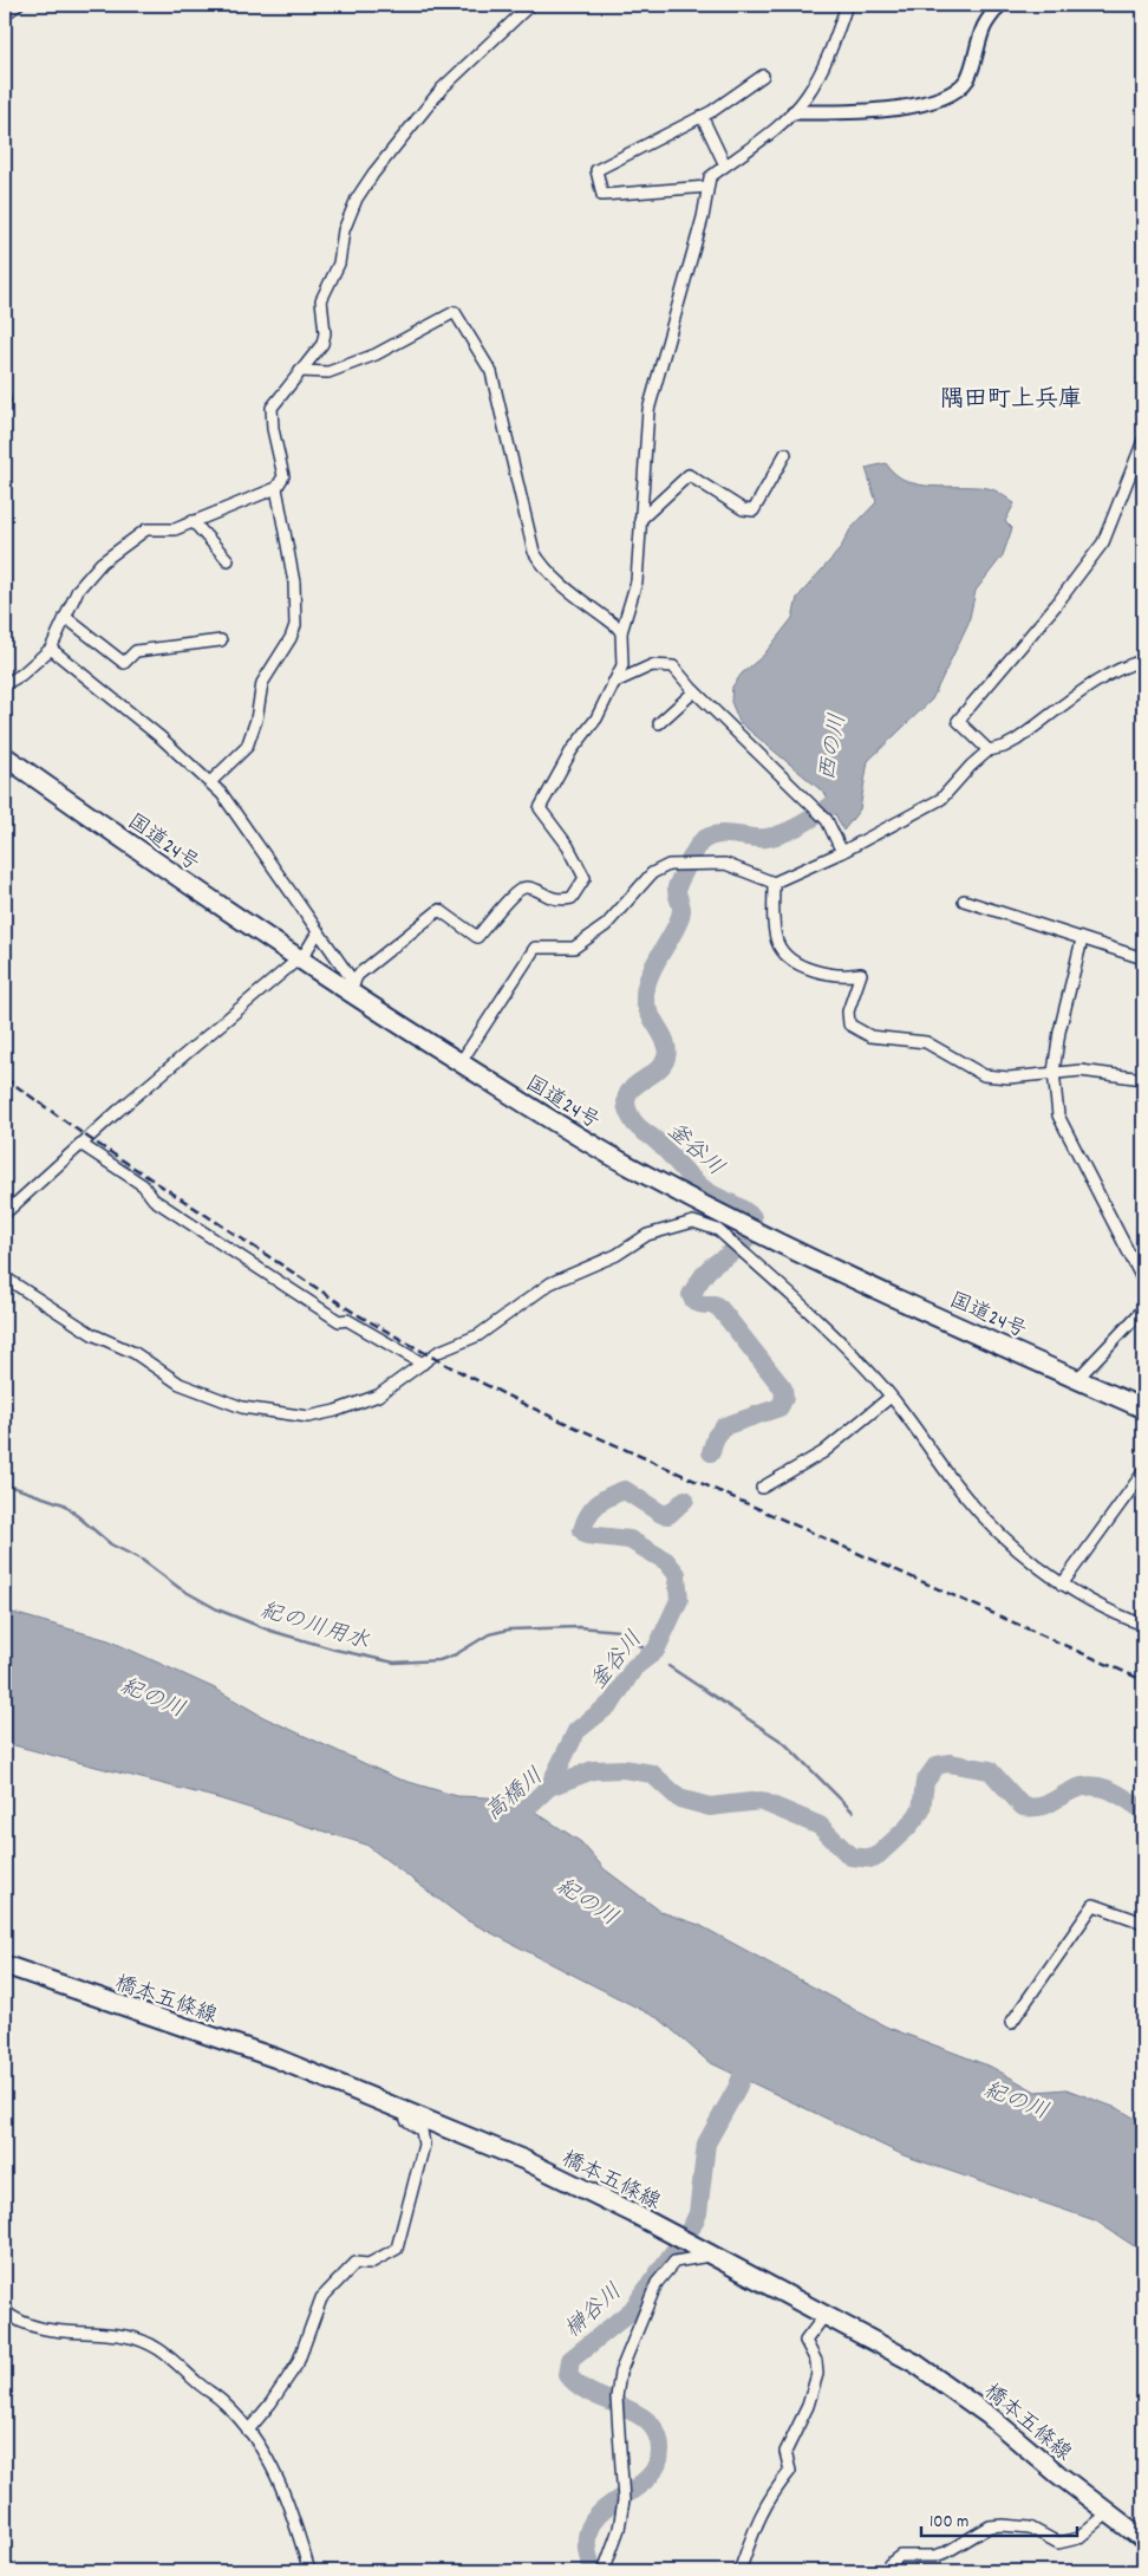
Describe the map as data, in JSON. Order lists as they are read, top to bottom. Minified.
{"streets":{"main road":["国道24号","橋本五條線"]},"districts":["隅田町上兵庫"],"water":["西の川","釜谷川","紀の川用水","紀の川","高橋川","榊谷川"],"scale_bar":"100 m"}
